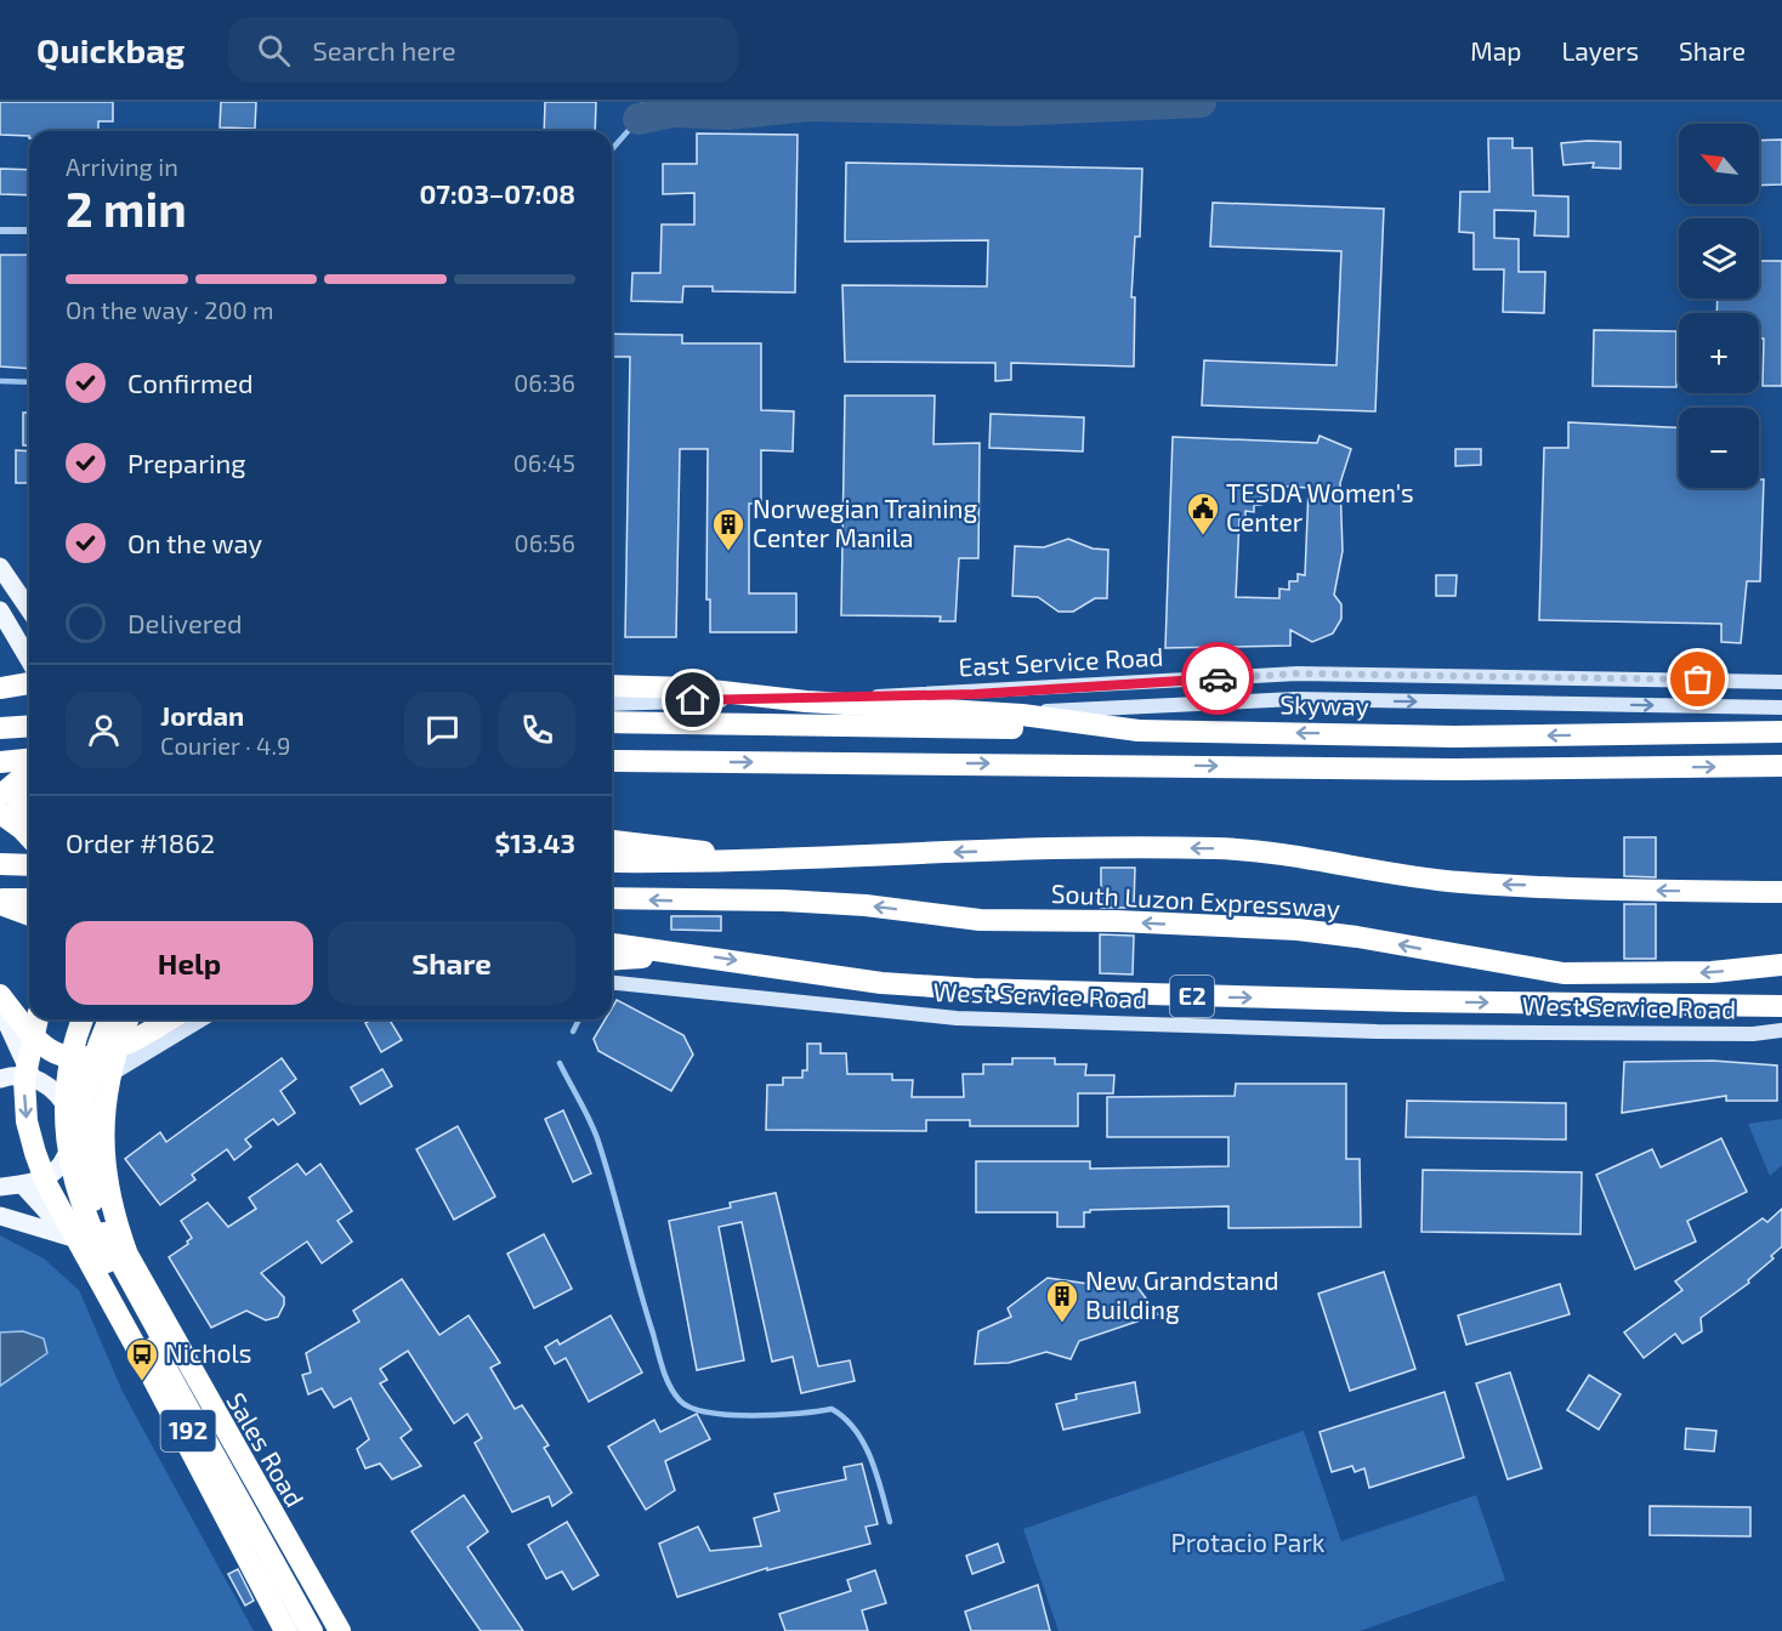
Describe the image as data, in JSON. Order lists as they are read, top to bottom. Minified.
{"streets":{"highway":["Skyway","South Luzon Expressway","E2"],"main road":["East Service Road","West Service Road","192","Sales Road"]},"crossings":[["192","Sales Road"]],"parks":["Protacio Park"],"places":{"public building":["TESDA Women's Center"],"building":["Norwegian Training Center Manila","New Grandstand Building"],"bus stop":["Nichols"]},"north":"top left","page":{"header":"Quickbag","search":"Search here","nav":["Map","Layers","Share"],"map_buttons":["+","−"],"heading":["2 min","Arriving in","07:03–07:08"],"panel":["Jordan","Courier · 4.9","Order #1862","$13.43"],"bar":"On the way · 200 m","list":[["Confirmed","06:36"],["Preparing","06:45"],["On the way","06:56"],"Delivered"],"buttons":["Help","Share"]}}
